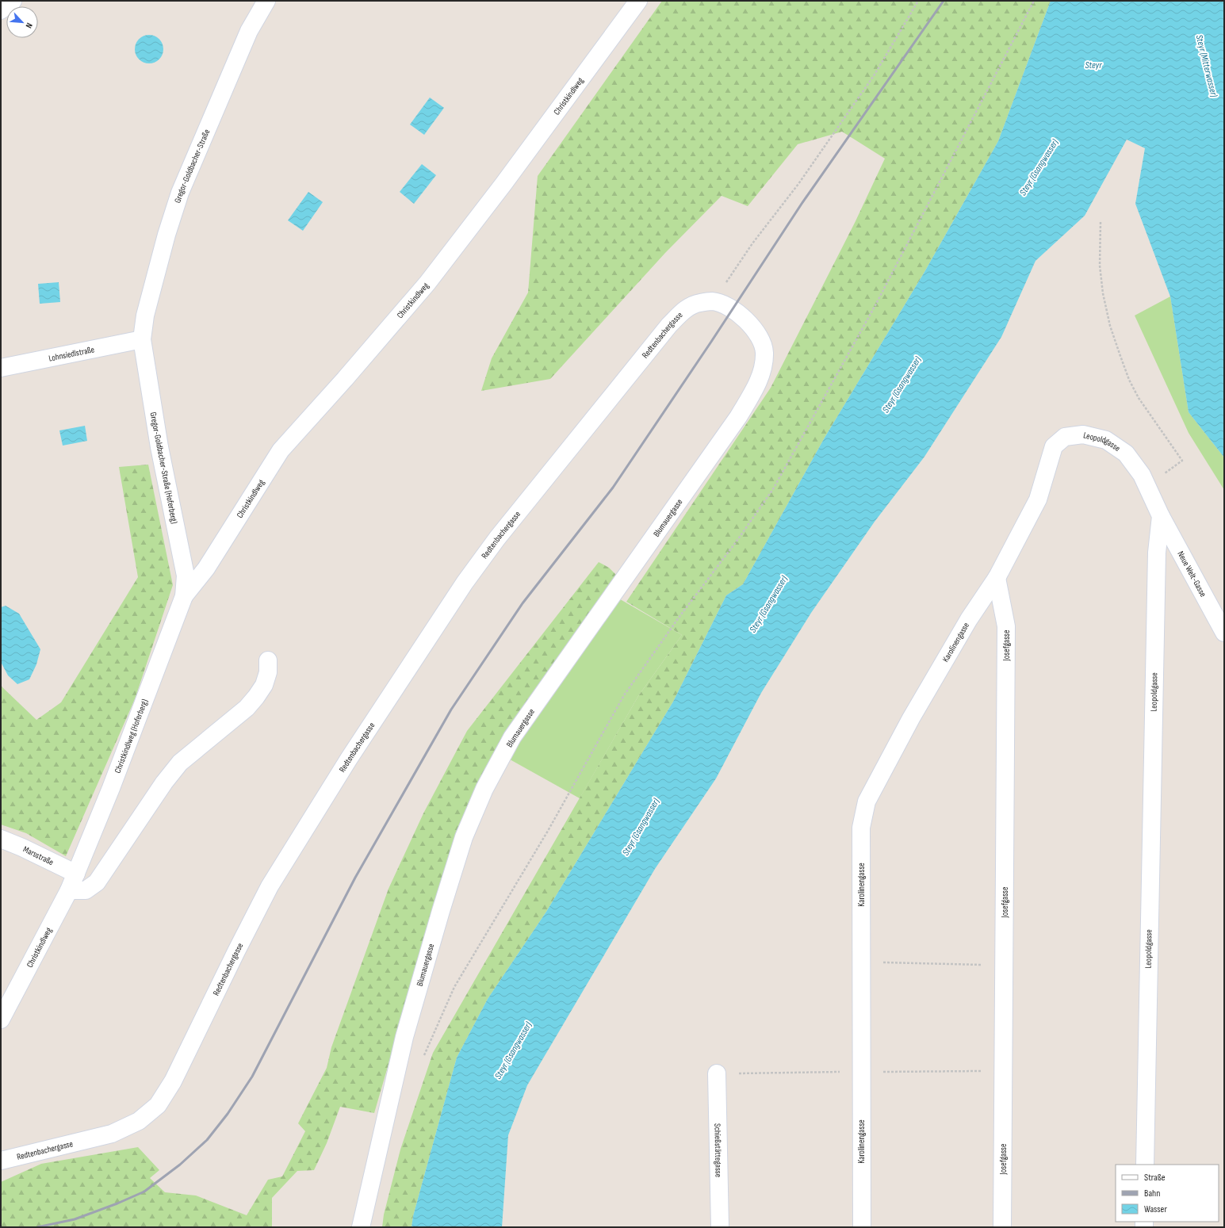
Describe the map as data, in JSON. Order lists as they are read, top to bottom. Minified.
{"streets":{"street":["Christkindlweg","Gregor-Goldbacher-Straße","Redtenbachergasse","Lohnsiedlstraße","Leopoldgasse","Gregor-Goldbacher-Straße (Hoferberg)","Blumauergasse","Neue Welt-Gasse","Karolinengasse","Josefgasse","Christkindlweg (Hoferberg)","Marsstraße","Schießstättegasse"]},"crossings":[["Christkindlweg","Gregor-Goldbacher-Straße (Hoferberg)"],["Christkindlweg","Christkindlweg (Hoferberg)"],["Christkindlweg","Marsstraße"],["Gregor-Goldbacher-Straße","Lohnsiedlstraße"],["Gregor-Goldbacher-Straße","Gregor-Goldbacher-Straße (Hoferberg)"],["Redtenbachergasse","Blumauergasse"],["Lohnsiedlstraße","Gregor-Goldbacher-Straße (Hoferberg)"],["Leopoldgasse","Neue Welt-Gasse"],["Leopoldgasse","Karolinengasse"],["Leopoldgasse","Josefgasse"],["Gregor-Goldbacher-Straße (Hoferberg)","Christkindlweg (Hoferberg)"],["Karolinengasse","Josefgasse"],["Christkindlweg (Hoferberg)","Marsstraße"]],"water":["Steyr","Steyr (Mitterwasser)","Steyr (Gsangwasser)"],"legend":["Straße","Bahn","Wasser"],"north":"bottom right"}
